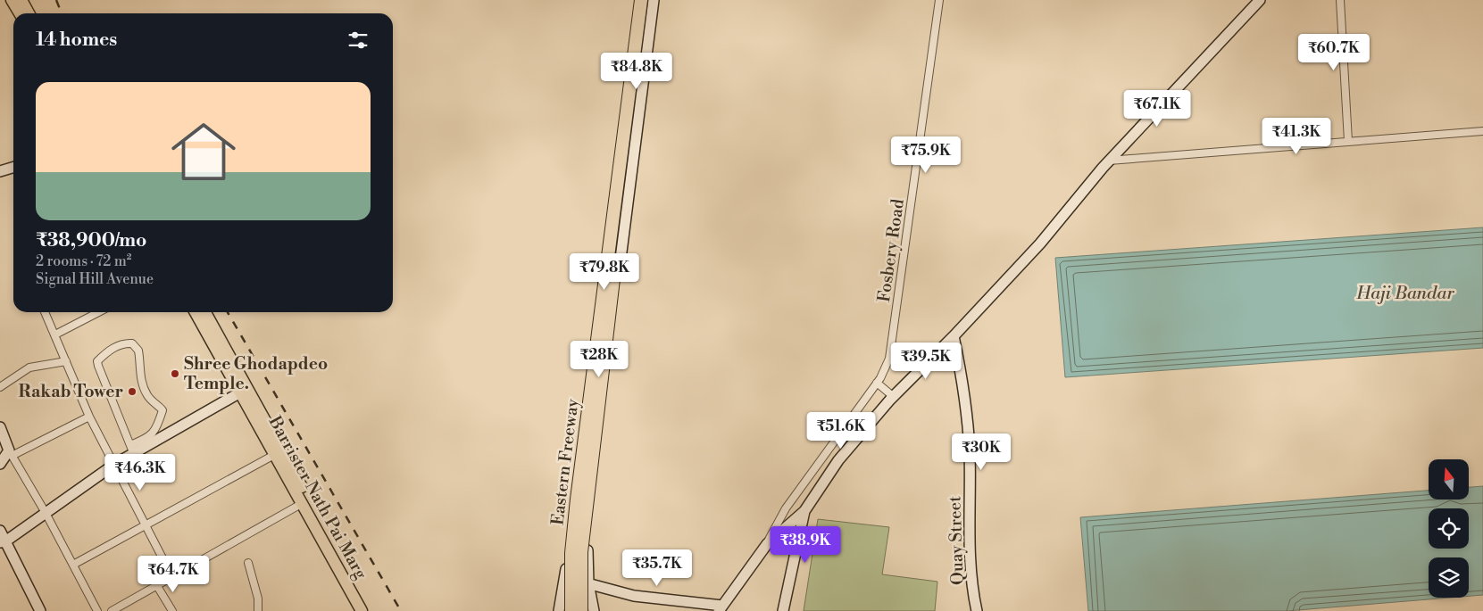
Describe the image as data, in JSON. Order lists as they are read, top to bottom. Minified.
{"streets":{"highway":["Eastern Freeway"],"main road":["Barrister Nath Pai Marg"],"street":["Fosbery Road","Quay Street"]},"water":["Haji Bandar"],"places":["Shree Ghodapdeo Temple.","Rakab Tower"],"north":"top","page":{"heading":"14 homes","price":["₹60.7K","₹84.8K","₹67.1K","₹41.3K","₹75.9K","₹79.8K","₹28K","₹39.5K","₹51.6K","₹30K","₹46.3K","₹38.9K","₹35.7K","₹64.7K"],"list":[{"name":"₹38,900/mo","note":"2 rooms · 72 m² · Signal Hill Avenue"}]}}
